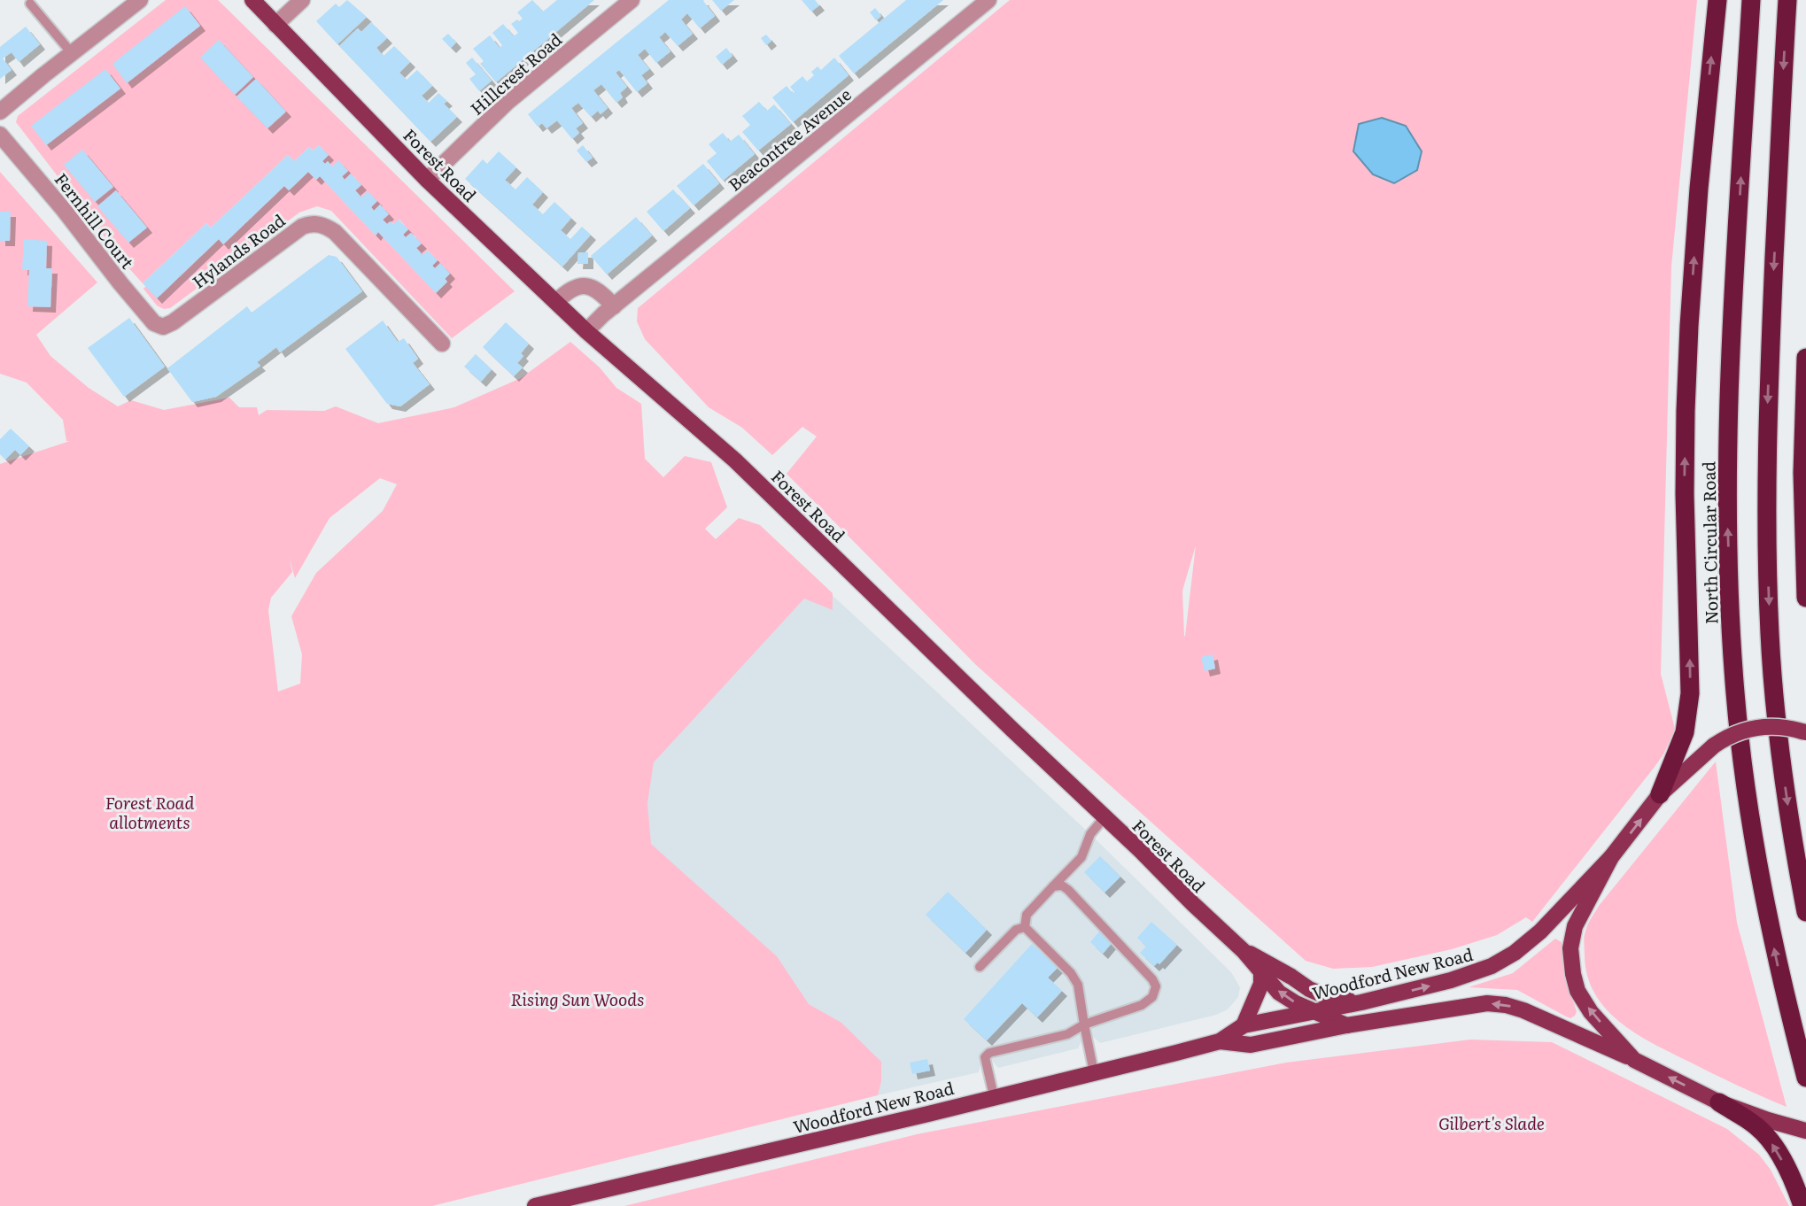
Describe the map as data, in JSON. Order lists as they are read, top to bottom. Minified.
{"streets":{"highway":["North Circular Road"],"main road":["Forest Road","Woodford New Road"],"street":["Hillcrest Road","Beacontree Avenue","Fernhill Court","Hylands Road"]},"crossings":[["Hillcrest Road","Forest Road"],["Beacontree Avenue","Forest Road"],["Forest Road","Woodford New Road"],["Fernhill Court","Hylands Road"]],"parks":["Forest Road allotments","Rising Sun Woods","Gilbert's Slade"]}
